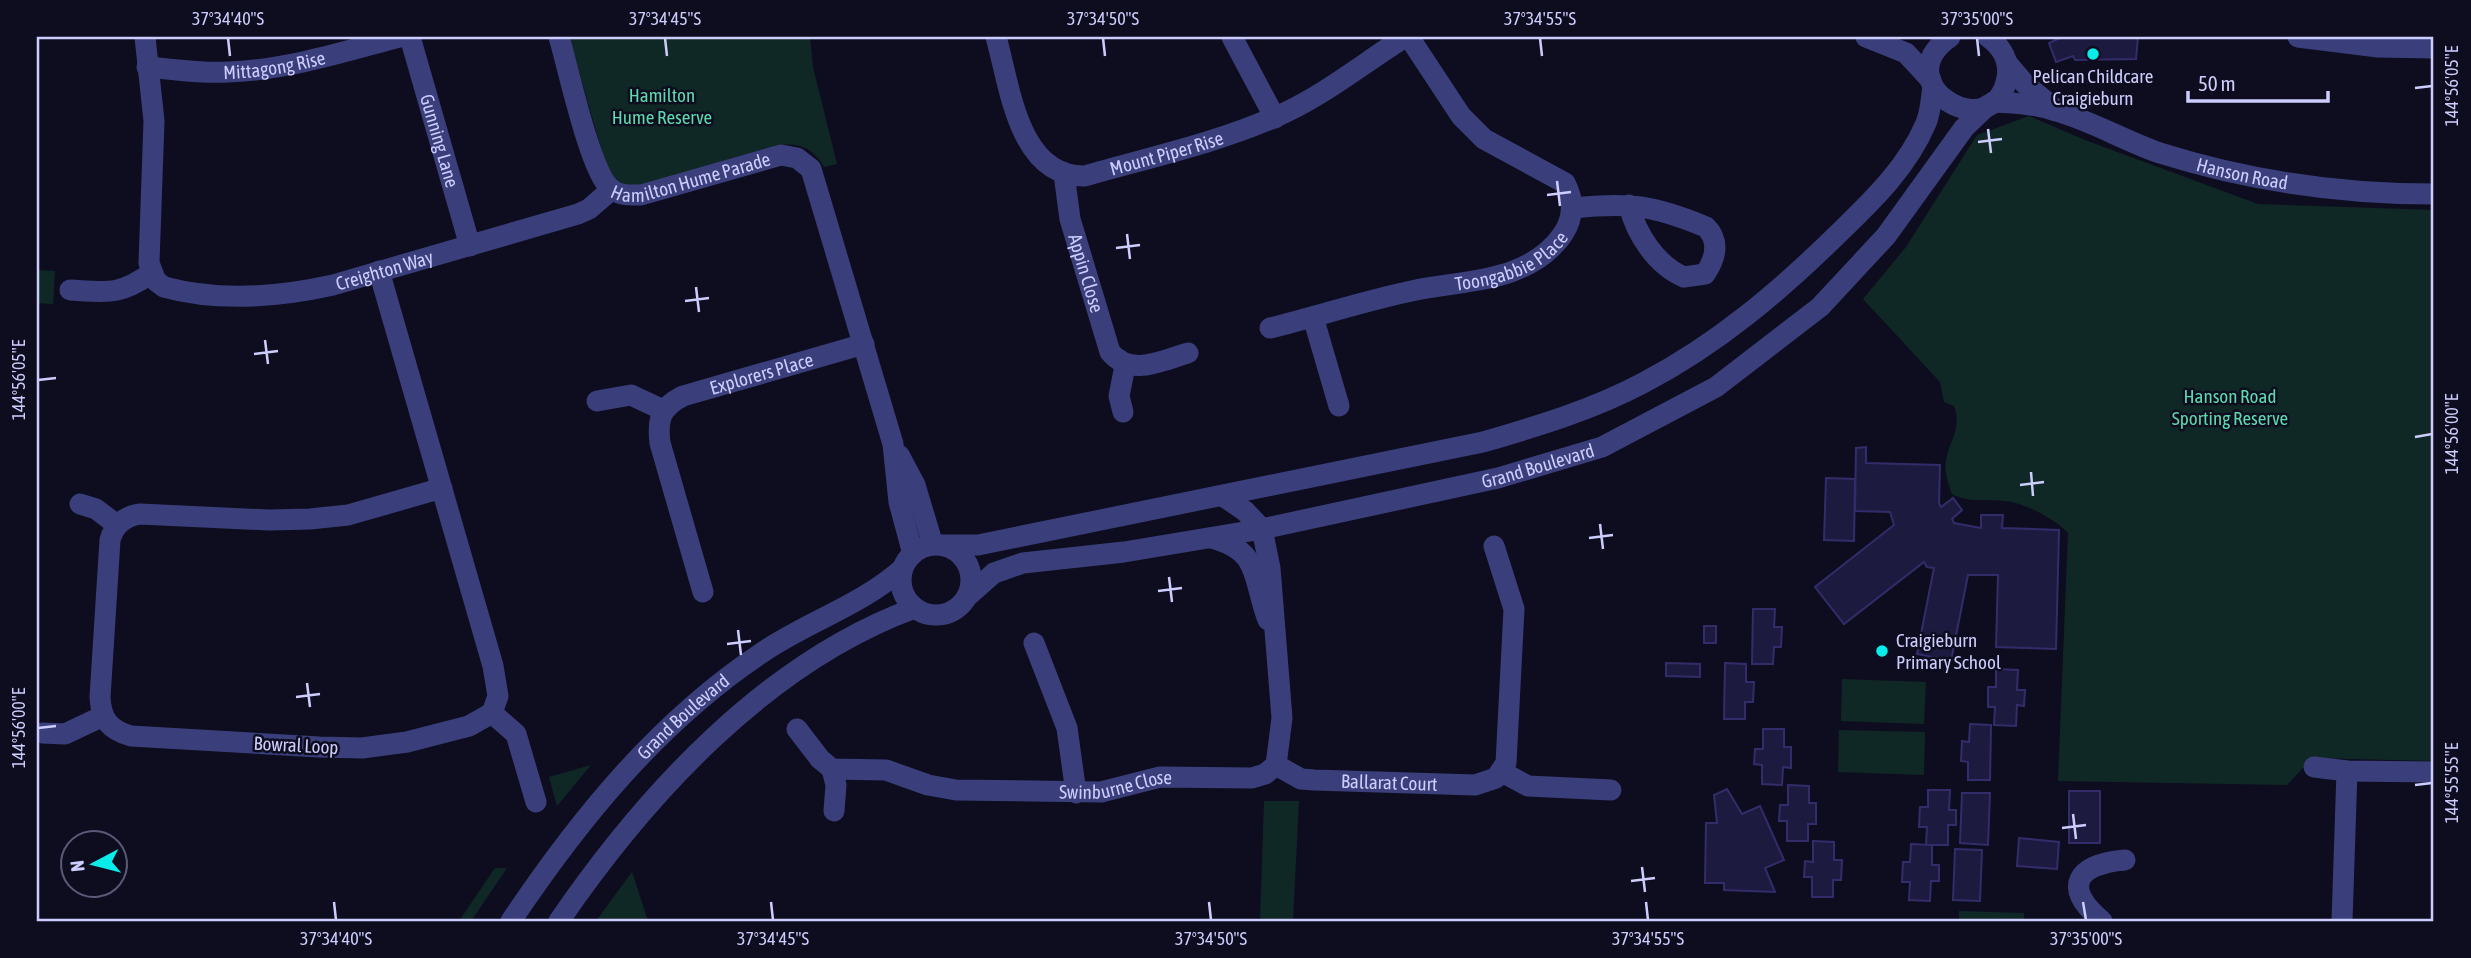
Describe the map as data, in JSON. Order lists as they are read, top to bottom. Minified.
{"streets":{"street":["Mittagong Rise","Gunning Lane","Mount Piper Rise","Hamilton Hume Parade","Hanson Road","Toongabbie Place","Creighton Way","Appin Close","Explorers Place","Grand Boulevard","Bowral Loop","Ballarat Court","Swinburne Close"]},"crossings":[["Gunning Lane","Creighton Way"],["Mount Piper Rise","Toongabbie Place"],["Mount Piper Rise","Appin Close"],["Hamilton Hume Parade","Creighton Way"],["Hamilton Hume Parade","Explorers Place"],["Hamilton Hume Parade","Grand Boulevard"],["Hanson Road","Grand Boulevard"],["Ballarat Court","Swinburne Close"]],"parks":["Hamilton Hume Reserve","Hanson Road Sporting Reserve"],"places":["Pelican Childcare Craigieburn","Craigieburn Primary School"],"scale_bar":"50 m","north":"left","coordinates":["37°34'40\"S","37°34'45\"S","37°34'50\"S","37°34'55\"S","37°35'00\"S","144°56'05\"E","144°56'00\"E","144°55'55\"E"]}
